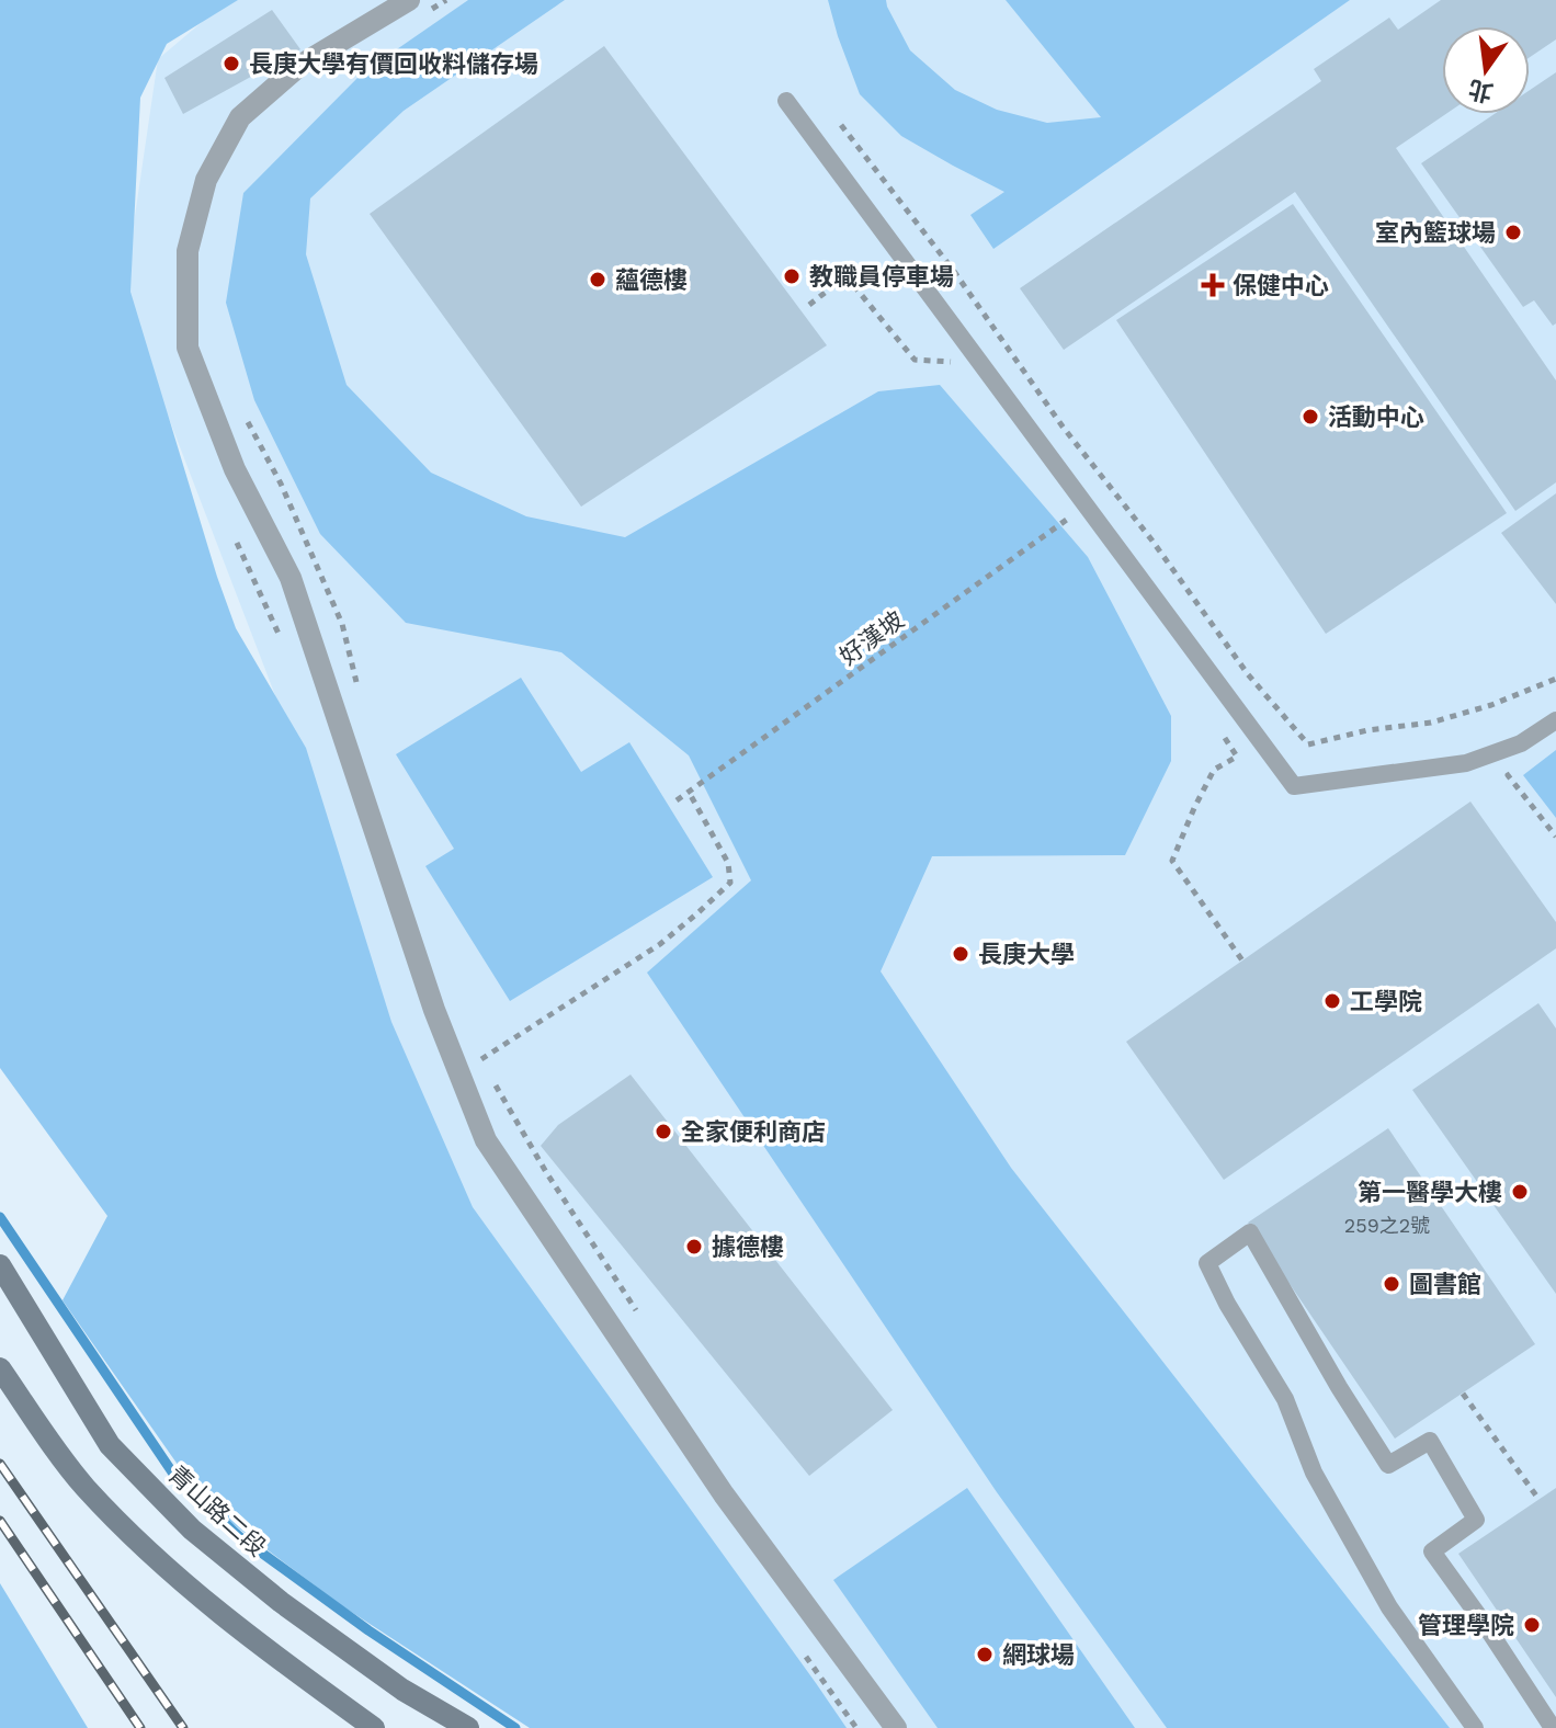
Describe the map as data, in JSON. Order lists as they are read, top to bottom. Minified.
{"streets":{"street":["青山路二段"],"path":["好漢坡"]},"places":{"other":["長庚大學有價回收料儲存場","室內籃球場","教職員停車場","蘊德樓","活動中心","長庚大學","工學院","全家便利商店","第一醫學大樓","據德樓","圖書館","管理學院","網球場"],"health":["保健中心"]},"house_numbers":["259之2號"],"north":"bottom"}
